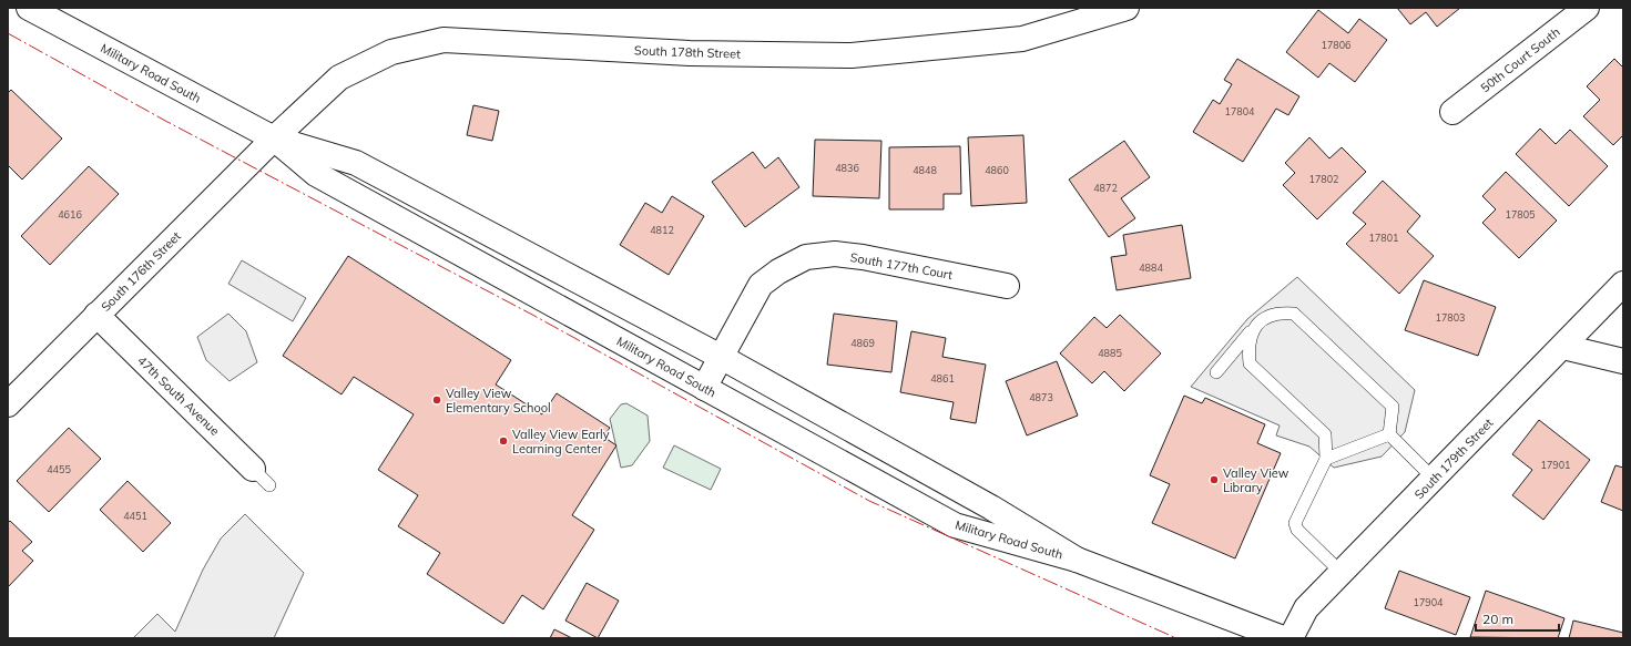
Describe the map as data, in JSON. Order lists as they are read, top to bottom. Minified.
{"streets":{"street":["South 178th Street","50th Court South","Military Road South","South 177th Court","South 176th Street","47th South Avenue","South 179th Street"]},"crossings":[["South 178th Street","Military Road South"],["South 178th Street","South 176th Street"],["Military Road South","South 177th Court"],["Military Road South","South 176th Street"],["South 176th Street","47th South Avenue"]],"places":["Valley View Elementary School","Valley View Early Learning Center","Valley View Library"],"house_numbers":["17806","17804","4836","4848","4860","17802","4872","4616","17805","4812","17801","4884","17803","4869","4885","4861","4873","17901","4455","4451","17904"],"scale_bar":"20 m"}
